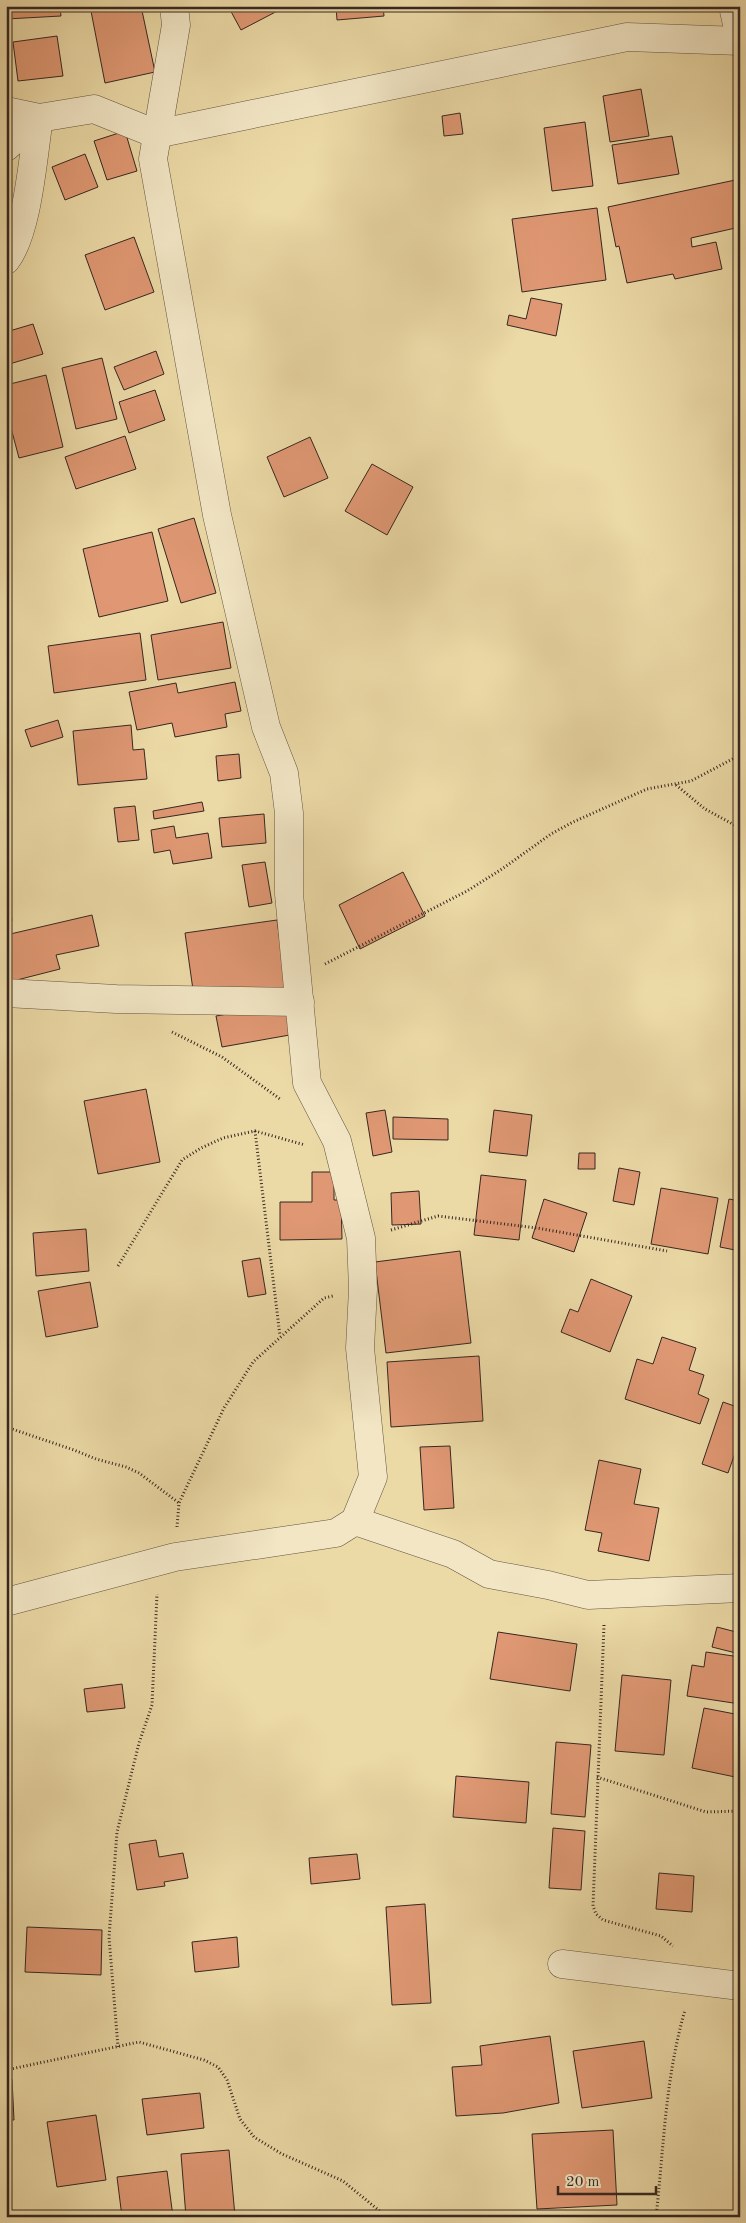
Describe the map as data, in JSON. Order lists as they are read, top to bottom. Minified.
{"scale_bar":"20 m"}
